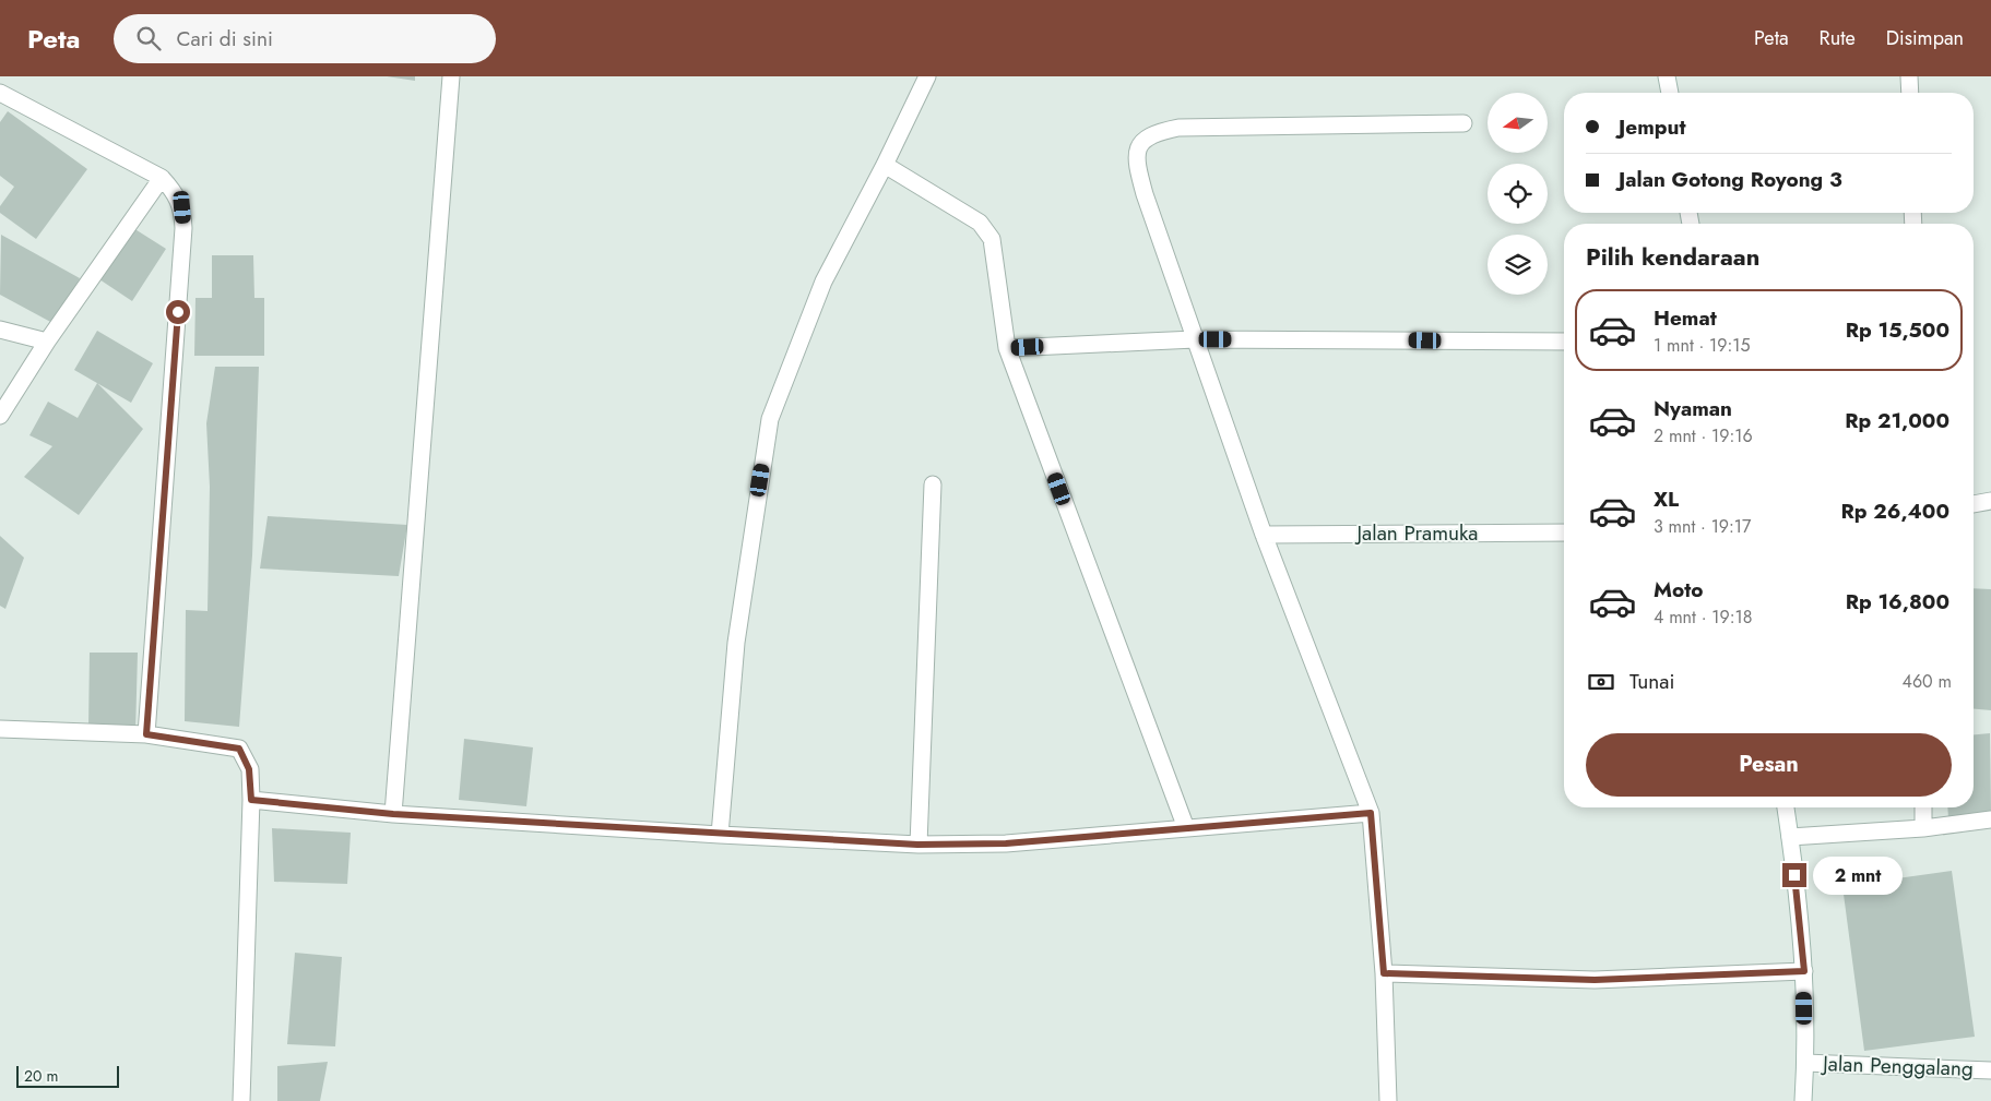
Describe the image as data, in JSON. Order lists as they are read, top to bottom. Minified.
{"streets":{"street":["Jalan Pramuka","Jalan Penggalang"]},"scale_bar":"20 m","north":"left","page":{"header":"Peta","search":"Cari di sini","nav":["Peta","Rute","Disimpan"],"banner":["Jemput","Jalan Gotong Royong 3"],"heading":"Pilih kendaraan","list":[{"name":"Hemat","note":"1 mnt · 19:15","value":"Rp 15,500"},{"name":"Nyaman","note":"2 mnt · 19:16","value":"Rp 21,000"},{"name":"XL","note":"3 mnt · 19:17","value":"Rp 26,400"},{"name":"Moto","note":"4 mnt · 19:18","value":"Rp 16,800"}],"pay":["Tunai","460 m"],"buttons":"Pesan","bubble":"2 mnt","scale":"20 m"}}
